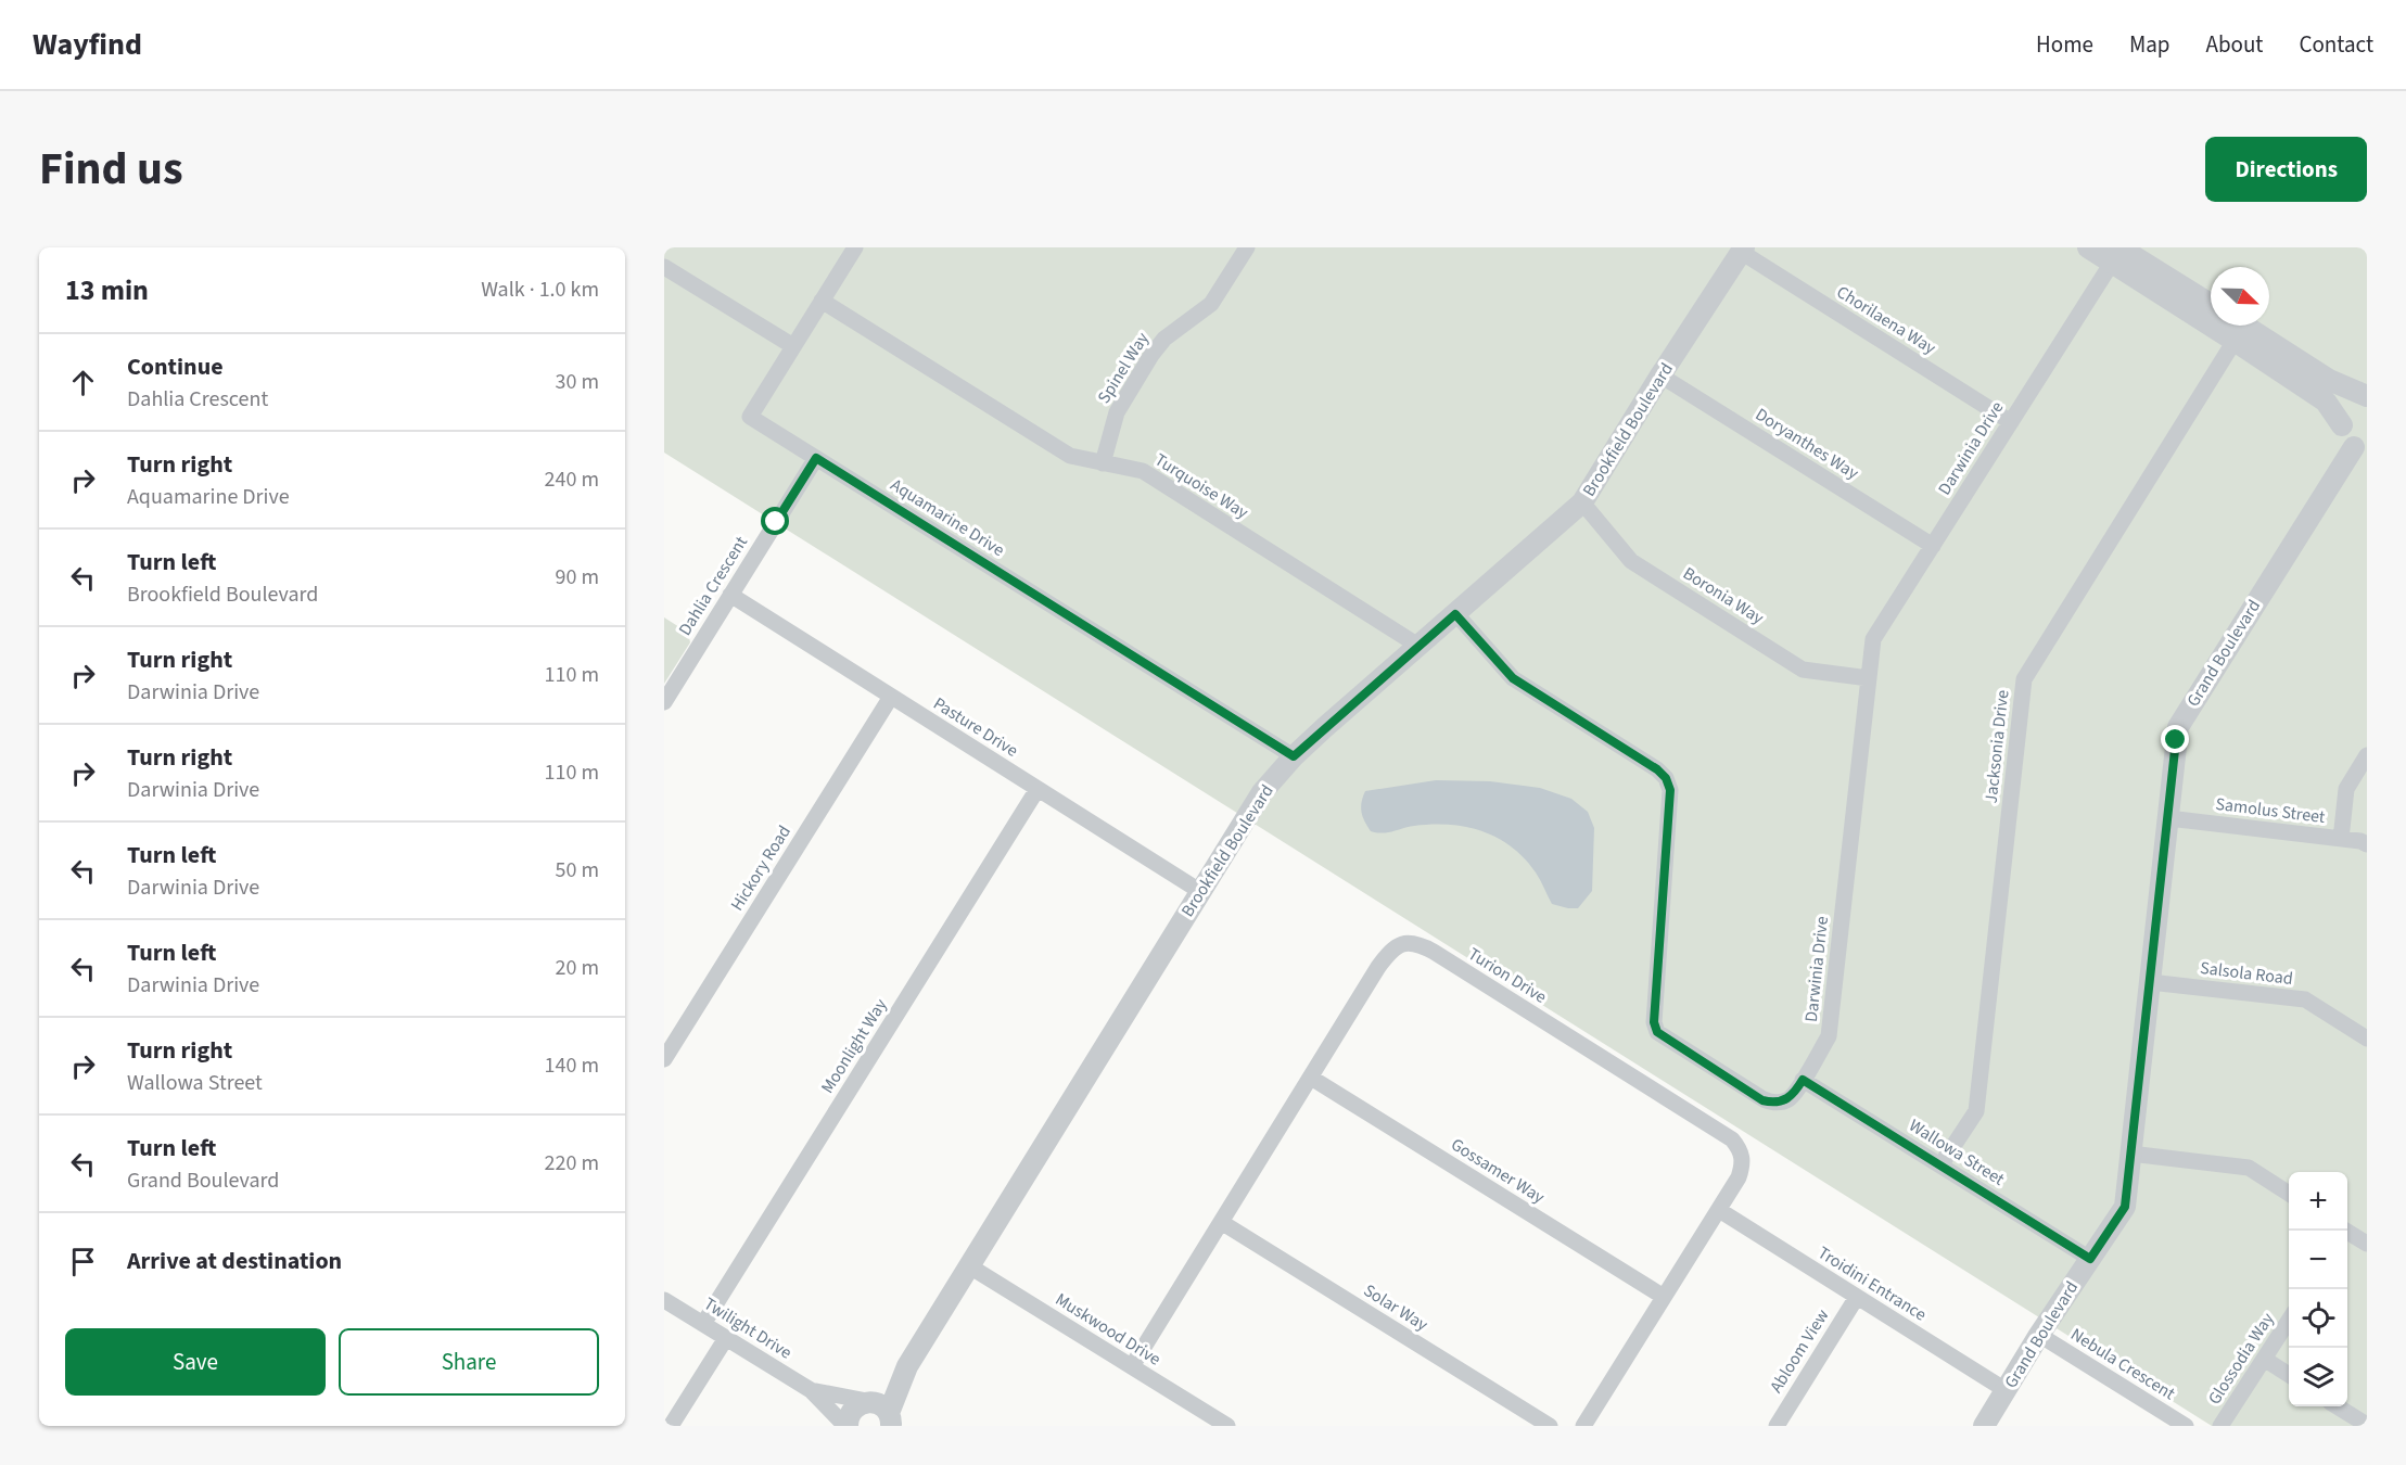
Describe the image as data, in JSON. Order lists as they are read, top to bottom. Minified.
{"streets":{"street":["Chorilaena Way","Spinel Way","Brookfield Boulevard","Doryanthes Way","Darwinia Drive","Turquoise Way","Aquamarine Drive","Dahlia Crescent","Boronia Way","Grand Boulevard","Pasture Drive","Jacksonia Drive","Samolus Street","Hickory Road","Salsola Road","Turion Drive","Moonlight Way","Wallowa Street","Gossamer Way","Troidini Entrance","Solar Way","Twilight Drive","Muskwood Drive","Abloom View","Glossodia Way","Nebula Crescent"]},"crossings":[["Chorilaena Way","Brookfield Boulevard"],["Chorilaena Way","Darwinia Drive"],["Spinel Way","Turquoise Way"],["Brookfield Boulevard","Doryanthes Way"],["Brookfield Boulevard","Darwinia Drive"],["Brookfield Boulevard","Turquoise Way"],["Brookfield Boulevard","Aquamarine Drive"],["Brookfield Boulevard","Boronia Way"],["Brookfield Boulevard","Pasture Drive"],["Brookfield Boulevard","Twilight Drive"],["Brookfield Boulevard","Muskwood Drive"],["Doryanthes Way","Darwinia Drive"],["Darwinia Drive","Boronia Way"],["Darwinia Drive","Wallowa Street"],["Turquoise Way","Aquamarine Drive"],["Aquamarine Drive","Dahlia Crescent"],["Dahlia Crescent","Pasture Drive"],["Grand Boulevard","Samolus Street"],["Grand Boulevard","Salsola Road"],["Grand Boulevard","Wallowa Street"],["Grand Boulevard","Troidini Entrance"],["Grand Boulevard","Nebula Crescent"],["Pasture Drive","Hickory Road"],["Pasture Drive","Moonlight Way"],["Jacksonia Drive","Wallowa Street"],["Turion Drive","Gossamer Way"],["Turion Drive","Troidini Entrance"],["Turion Drive","Solar Way"],["Turion Drive","Muskwood Drive"],["Moonlight Way","Twilight Drive"],["Troidini Entrance","Abloom View"]],"north":"bottom right","page":{"header":"Wayfind","nav":["Home","Map","About","Contact"],"title":"Find us","buttons":["Directions",["Save","Share"]],"heading":["13 min","Walk · 1.0 km"],"list":[["Continue","Dahlia Crescent","30 m"],["Turn right","Aquamarine Drive","240 m"],["Turn left","Brookfield Boulevard","90 m"],["Turn right","Darwinia Drive","110 m"],["Turn right","Darwinia Drive","110 m"],["Turn left","Darwinia Drive","50 m"],["Turn left","Darwinia Drive","20 m"],["Turn right","Wallowa Street","140 m"],["Turn left","Grand Boulevard","220 m"],"Arrive at destination"],"map_buttons":["+","−"]}}
